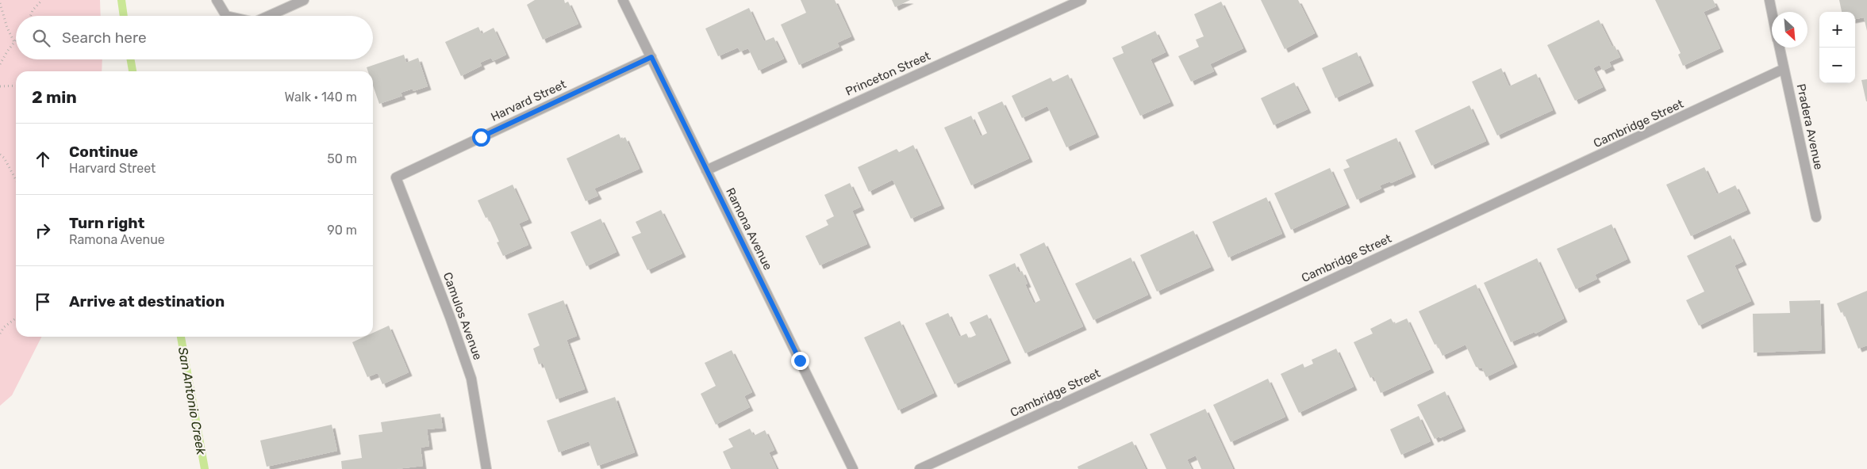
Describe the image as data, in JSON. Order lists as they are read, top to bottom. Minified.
{"streets":{"street":["Princeton Street","Harvard Street","Cambridge Street","Pradera Avenue","Ramona Avenue","Camulos Avenue"]},"crossings":[["Princeton Street","Ramona Avenue"],["Harvard Street","Ramona Avenue"],["Harvard Street","Camulos Avenue"],["Cambridge Street","Pradera Avenue"]],"water":["San Antonio Creek"],"north":"bottom right","page":{"map_buttons":["+","−"],"search":"Search here","heading":["2 min","Walk · 140 m"],"list":[["Continue","Harvard Street","50 m"],["Turn right","Ramona Avenue","90 m"],"Arrive at destination"]}}
